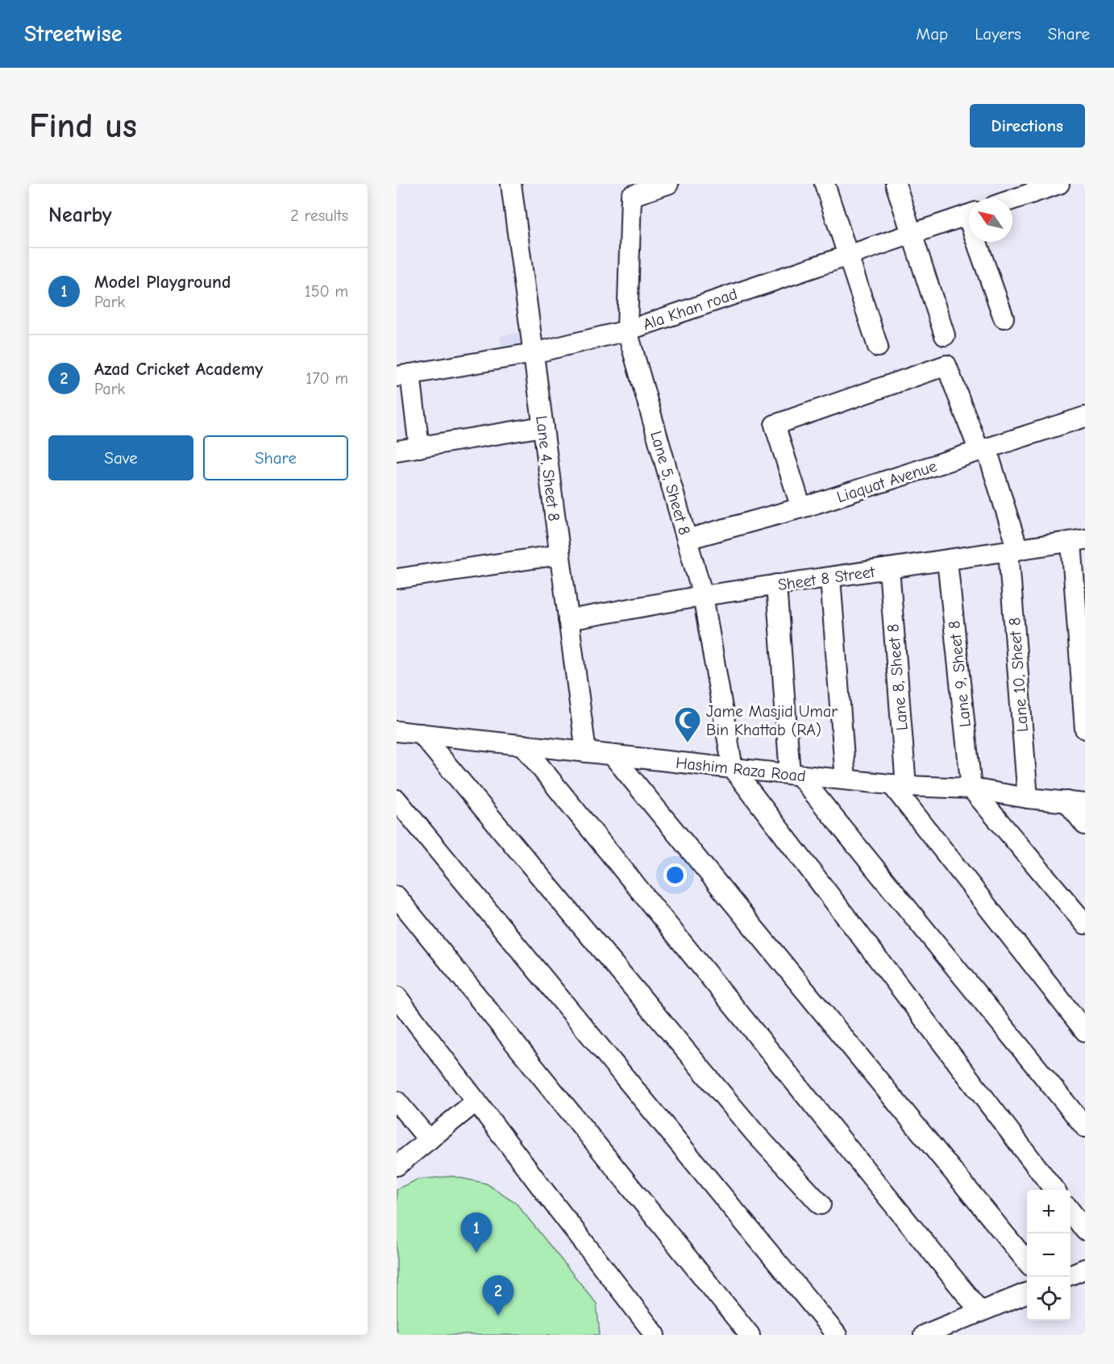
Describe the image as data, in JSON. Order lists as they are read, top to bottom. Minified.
{"streets":{"street":["Ala Khan road","Lane 4, Sheet 8","Liaquat Avenue","Lane 5, Sheet 8","Sheet 8 Street","Lane 9, Sheet 8","Lane 10, Sheet 8","Lane 8, Sheet 8","Hashim Raza Road"]},"crossings":[["Ala Khan road","Lane 4, Sheet 8"],["Ala Khan road","Lane 5, Sheet 8"],["Lane 4, Sheet 8","Sheet 8 Street"],["Lane 4, Sheet 8","Hashim Raza Road"],["Liaquat Avenue","Lane 5, Sheet 8"],["Liaquat Avenue","Lane 10, Sheet 8"],["Lane 5, Sheet 8","Sheet 8 Street"],["Lane 5, Sheet 8","Hashim Raza Road"],["Sheet 8 Street","Lane 9, Sheet 8"],["Sheet 8 Street","Lane 10, Sheet 8"],["Sheet 8 Street","Lane 8, Sheet 8"],["Lane 9, Sheet 8","Hashim Raza Road"],["Lane 10, Sheet 8","Hashim Raza Road"],["Lane 8, Sheet 8","Hashim Raza Road"]],"places":{"mosque":["Jame Masjid Umar Bin Khattab (RA)"]},"north":"top left","page":{"header":"Streetwise","nav":["Map","Layers","Share"],"buttons":["Directions",["Save","Share"]],"title":"Find us","heading":["Nearby","2 results"],"list":[{"mark":"1","name":"Model Playground","note":"Park","value":"150 m"},{"mark":"2","name":"Azad Cricket Academy","note":"Park","value":"170 m"}],"map_buttons":["+","−"],"pins":["1","2"]}}
